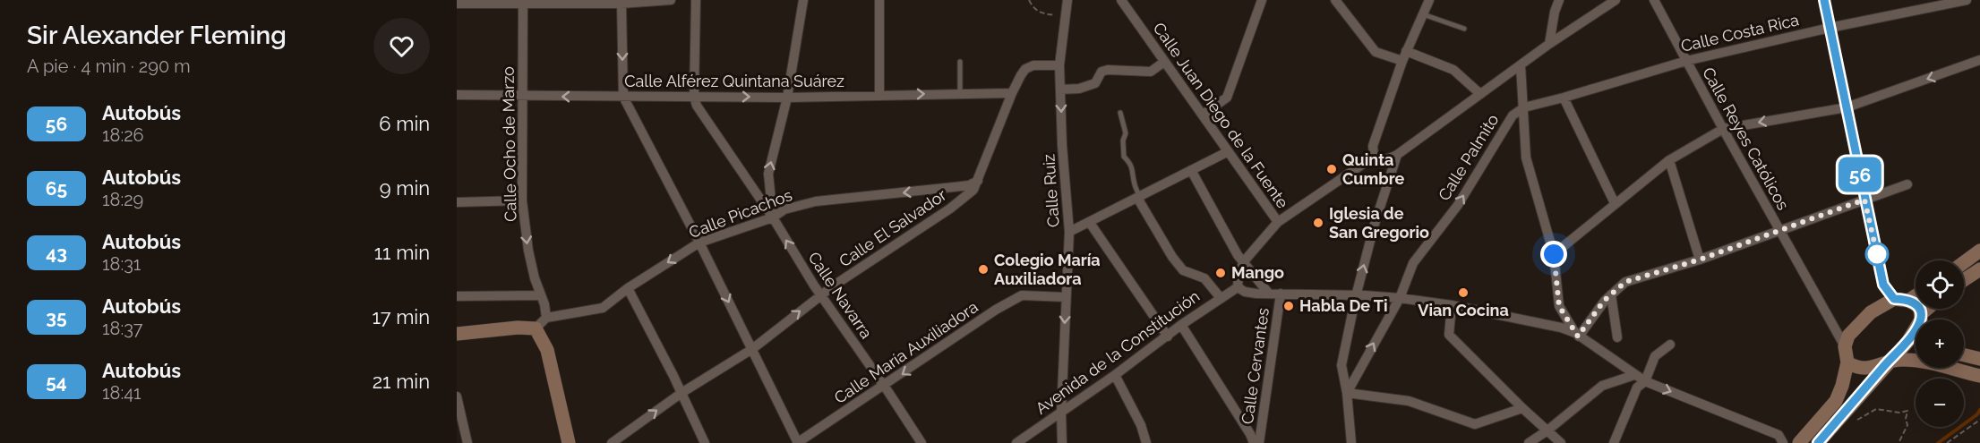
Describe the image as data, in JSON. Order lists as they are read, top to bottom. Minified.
{"streets":{"street":["Calle Costa Rica","Calle Alférez Quintana Suárez","Calle Juan Diego de la Fuente","Calle Reyes Católicos","Calle Ocho de Marzo","Calle Palmito","Calle Ruiz","Calle Picachos","Calle El Salvador","Calle Navarra","Calle María Auxiliadora","Avenida de la Constitución","Calle Cervantes"]},"crossings":[["Calle Costa Rica","Calle Reyes Católicos"],["Calle Costa Rica","Calle Palmito"],["Calle Alférez Quintana Suárez","Calle Ocho de Marzo"],["Calle Alférez Quintana Suárez","Calle El Salvador"],["Calle Alférez Quintana Suárez","Calle Navarra"],["Calle Ocho de Marzo","Calle Picachos"],["Calle Ruiz","Calle El Salvador"],["Calle Ruiz","Calle María Auxiliadora"],["Calle Ruiz","Avenida de la Constitución"],["Calle Picachos","Calle El Salvador"],["Calle Picachos","Calle Navarra"],["Calle El Salvador","Calle Navarra"],["Calle Navarra","Calle María Auxiliadora"]],"one_way":["Calle Ruiz","Calle Picachos","Calle María Auxiliadora"],"places":["Quinta Cumbre","Iglesia de San Gregorio","Colegio María Auxiliadora","Mango","Vian Cocina","Habla De Ti"],"lines":["bus line 56"],"page":{"heading":["Sir Alexander Fleming","A pie · 4 min · 290 m"],"on_map":"56","list":[{"mark":"56","name":"Autobús","note":"18:26","value":"6 min"},{"mark":"65","name":"Autobús","note":"18:29","value":"9 min"},{"mark":"43","name":"Autobús","note":"18:31","value":"11 min"},{"mark":"35","name":"Autobús","note":"18:37","value":"17 min"},{"mark":"54","name":"Autobús","note":"18:41","value":"21 min"}],"map_buttons":["+","−"]}}
